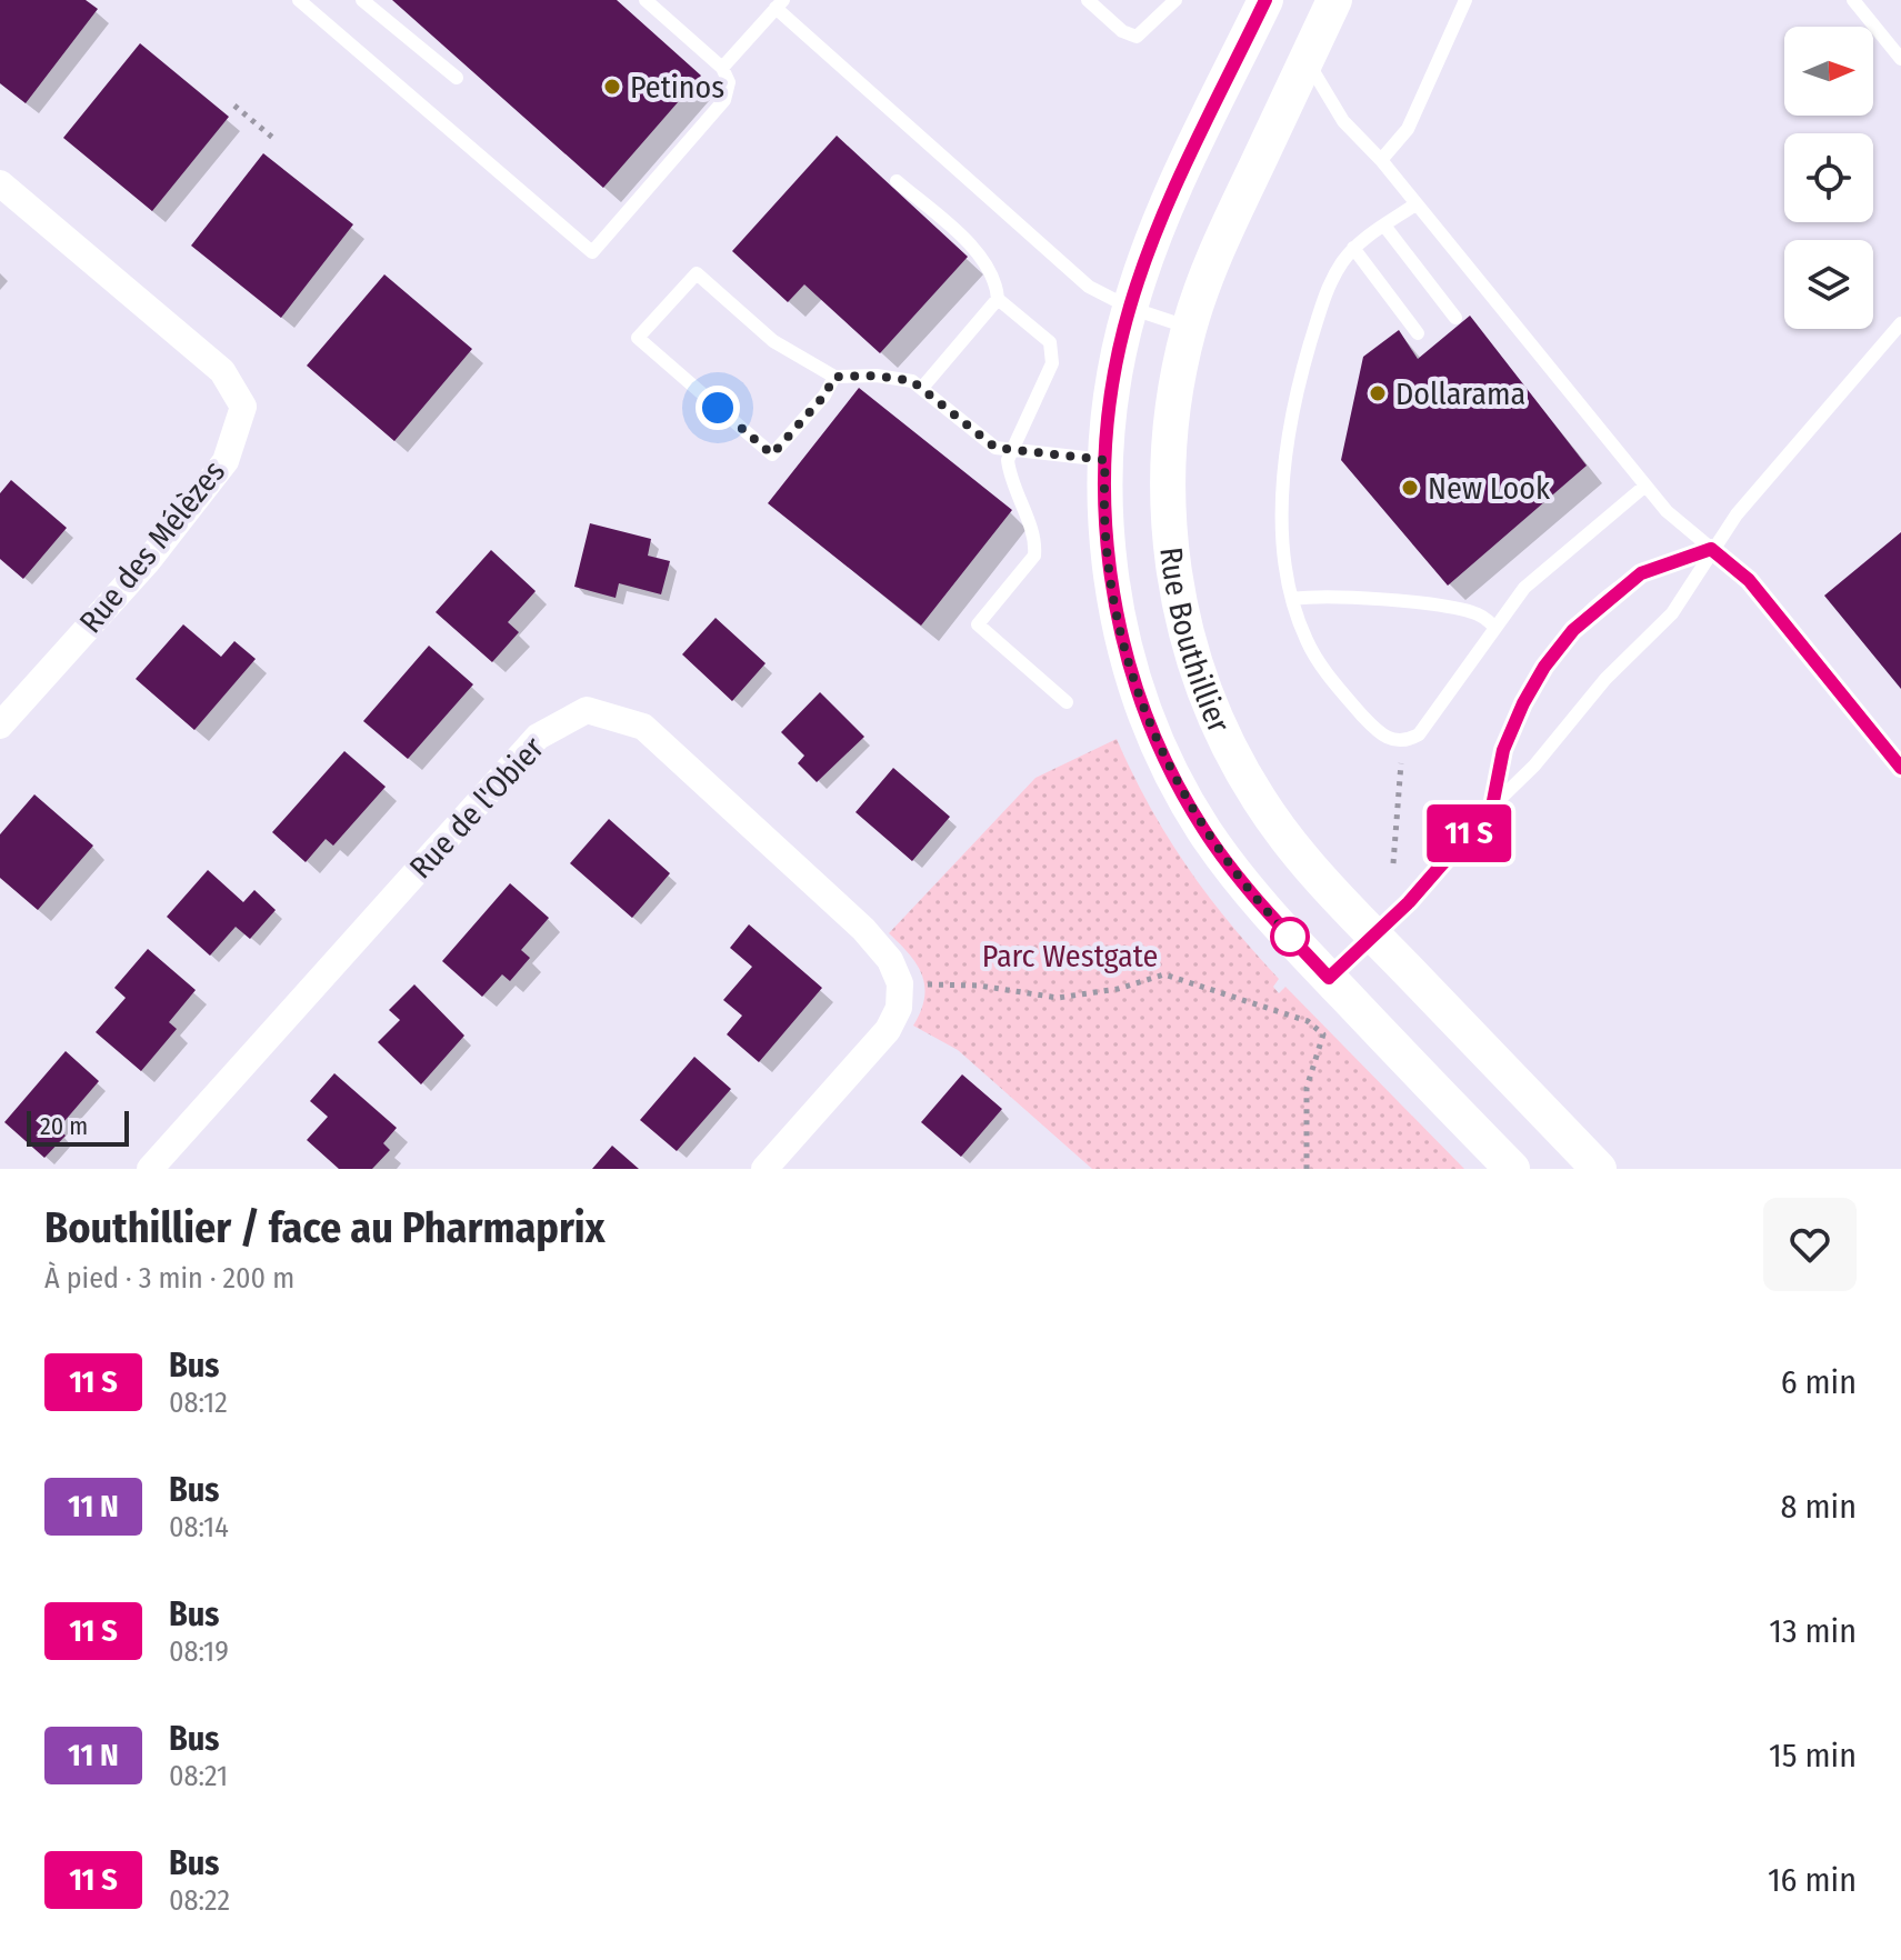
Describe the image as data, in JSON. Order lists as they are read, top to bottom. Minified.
{"streets":{"street":["Rue des Mélèzes","Rue Bouthillier","Rue de l'Obier"]},"parks":["Parc Westgate"],"places":["Petinos","Dollarama","New Look"],"scale_bar":"20 m","north":"right","page":{"on_map":"11 S","scale":"20 m","heading":["Bouthillier / face au Pharmaprix","À pied · 3 min · 200 m"],"list":[{"mark":"11 S","name":"Bus","note":"08:12","value":"6 min"},{"mark":"11 N","name":"Bus","note":"08:14","value":"8 min"},{"mark":"11 S","name":"Bus","note":"08:19","value":"13 min"},{"mark":"11 N","name":"Bus","note":"08:21","value":"15 min"},{"mark":"11 S","name":"Bus","note":"08:22","value":"16 min"}]}}
